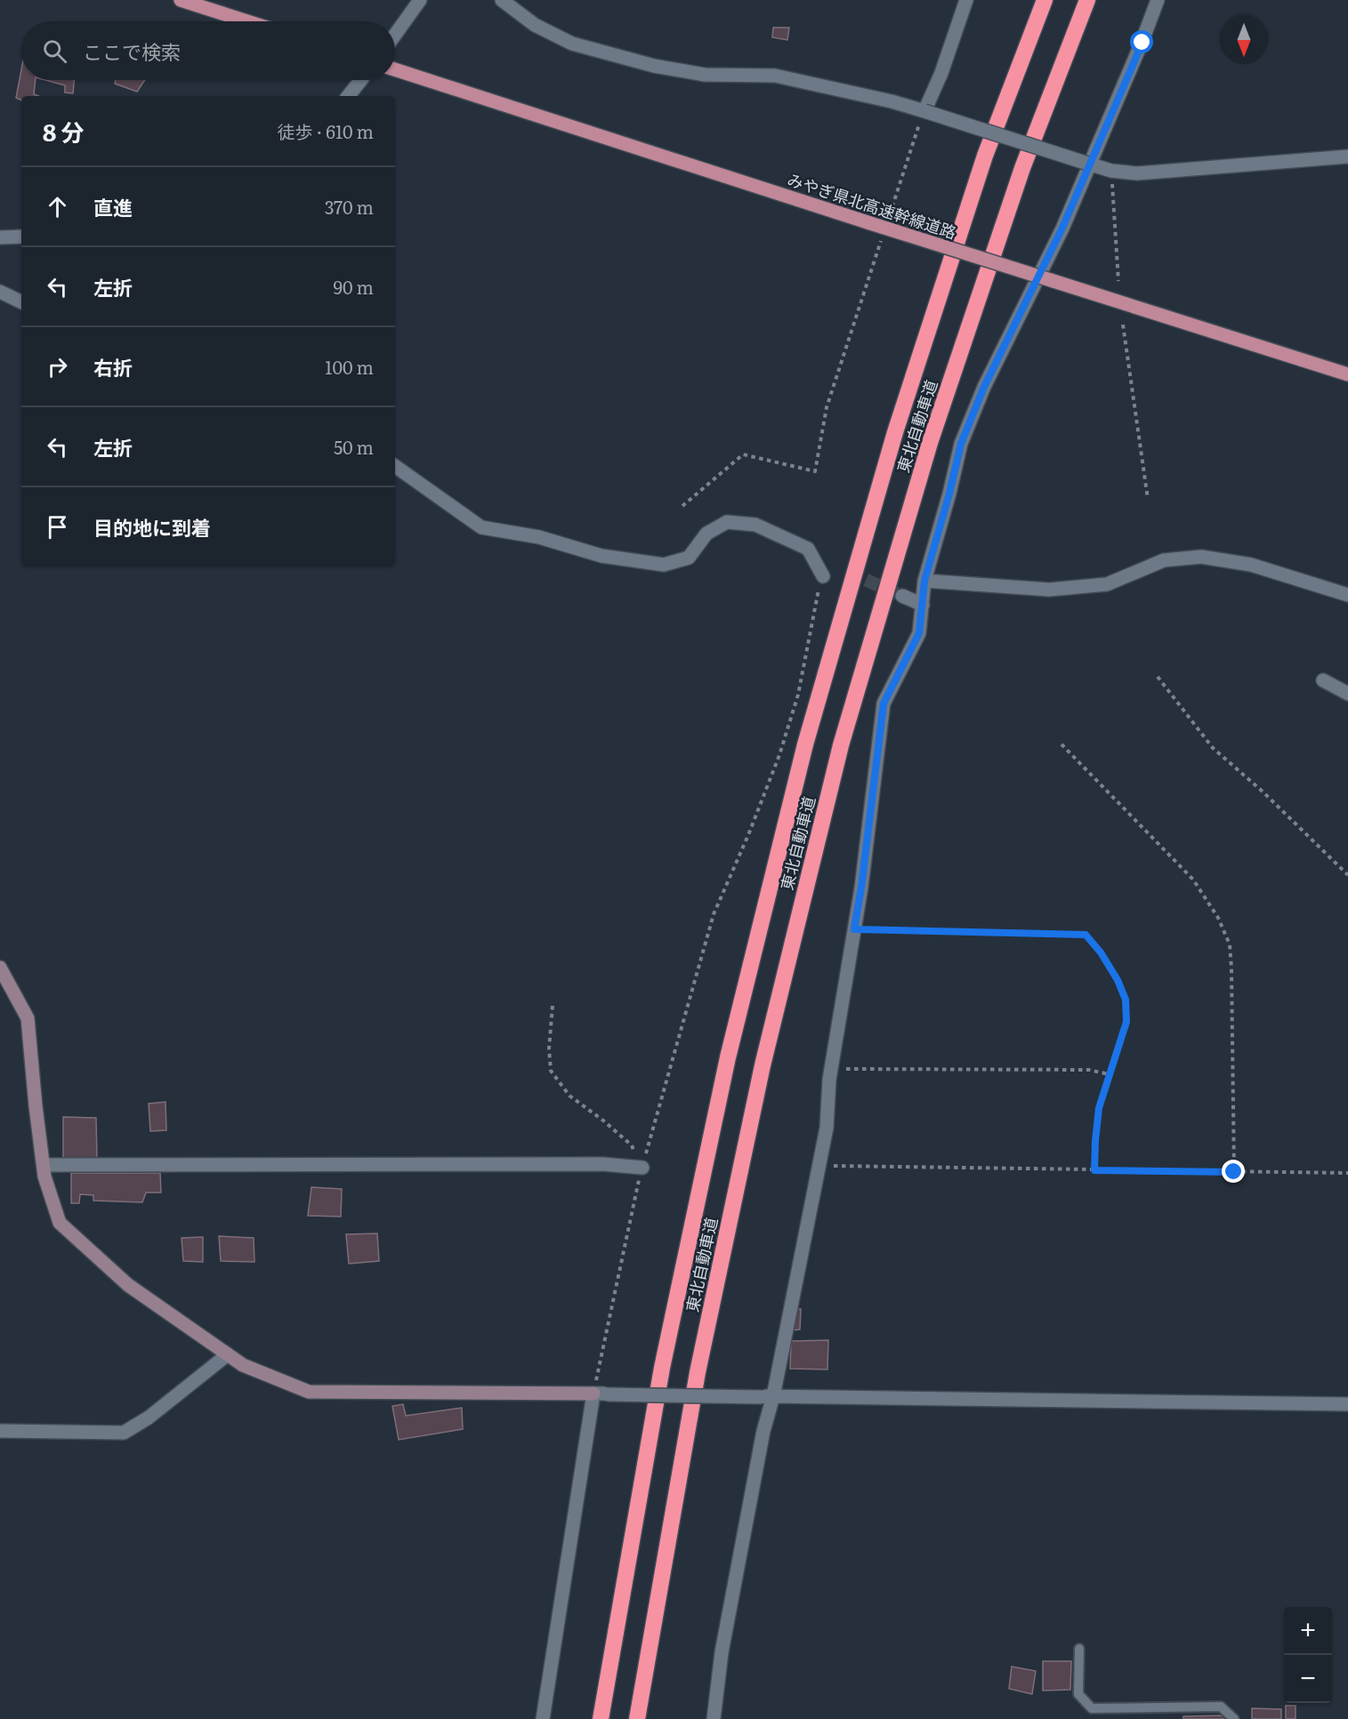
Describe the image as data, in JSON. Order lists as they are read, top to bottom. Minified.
{"streets":{"highway":["東北自動車道"],"main road":["みやぎ県北高速幹線道路"]},"north":"bottom","page":{"search":"ここで検索","heading":["8 分","徒歩 · 610 m"],"list":[["直進","370 m"],["左折","90 m"],["右折","100 m"],["左折","50 m"],"目的地に到着"],"map_buttons":["+","−"]}}
